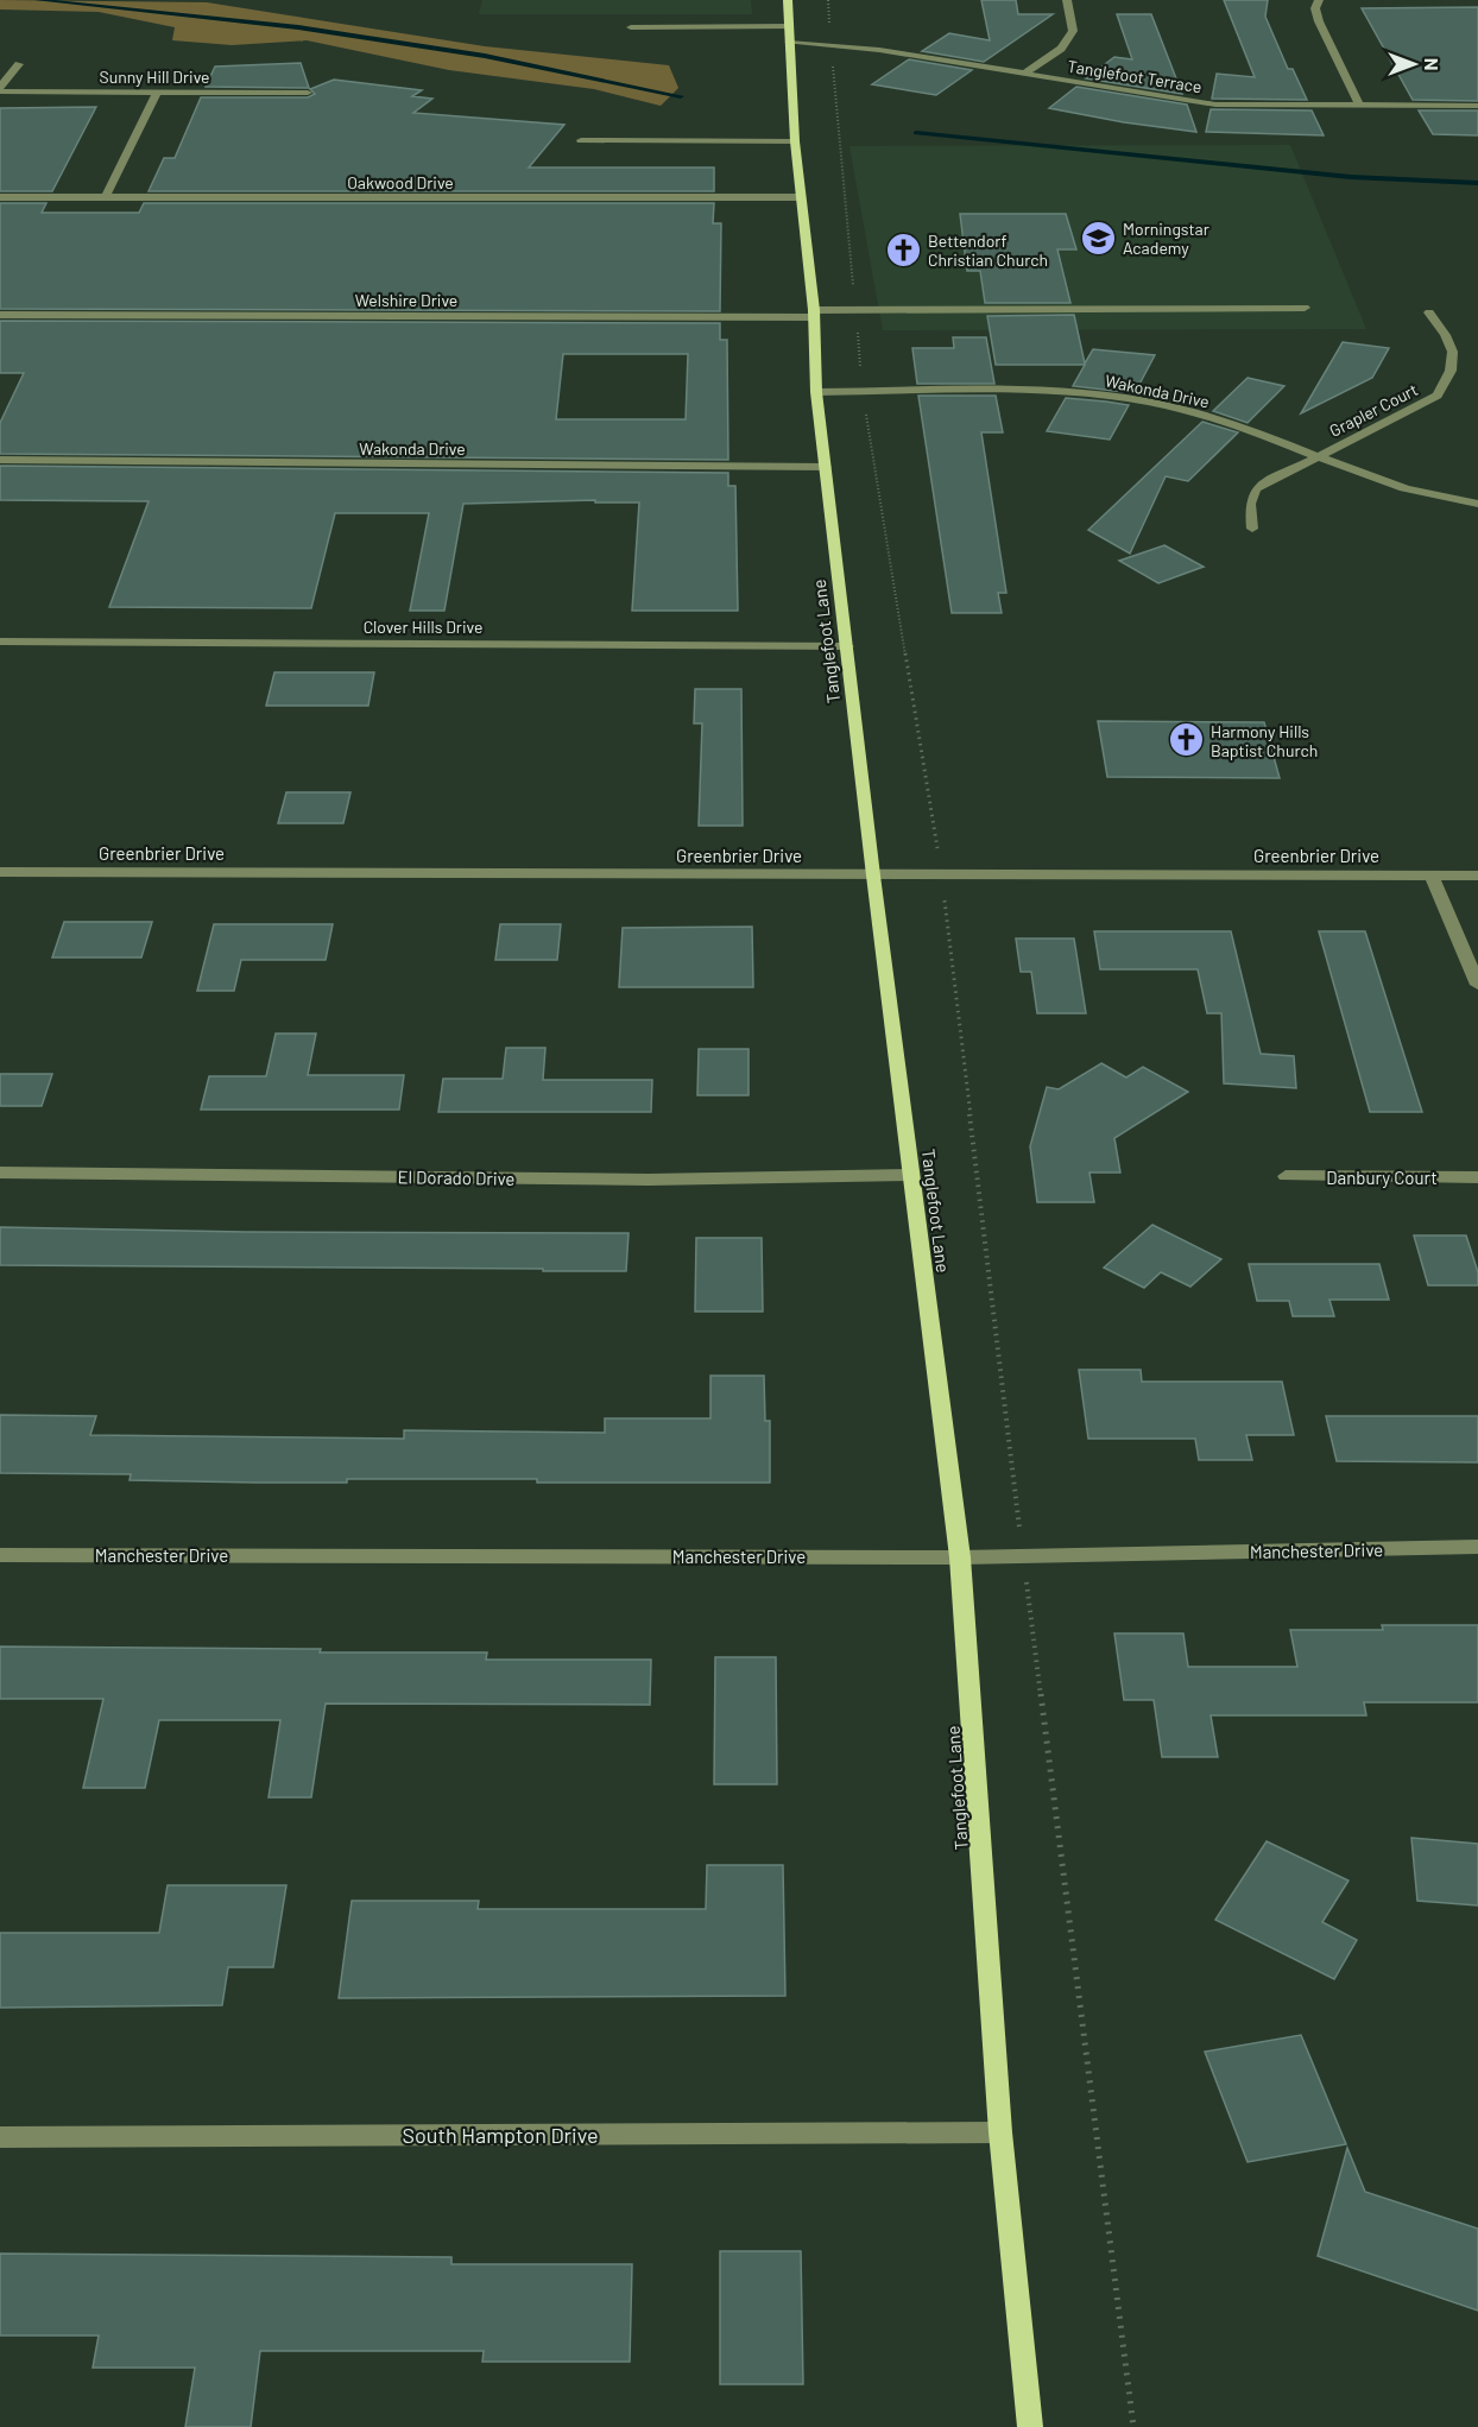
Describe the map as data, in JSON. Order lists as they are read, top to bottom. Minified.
{"streets":{"main road":["Tanglefoot Lane"],"street":["Sunny Hill Drive","Tanglefoot Terrace","Oakwood Drive","Welshire Drive","Wakonda Drive","Grapler Court","Clover Hills Drive","Greenbrier Drive","El Dorado Drive","Danbury Court","Manchester Drive","South Hampton Drive"]},"crossings":[["Tanglefoot Terrace","Tanglefoot Lane"],["Oakwood Drive","Tanglefoot Lane"],["Welshire Drive","Tanglefoot Lane"],["Wakonda Drive","Grapler Court"],["Wakonda Drive","Tanglefoot Lane"],["Clover Hills Drive","Tanglefoot Lane"],["Tanglefoot Lane","Greenbrier Drive"],["Tanglefoot Lane","El Dorado Drive"],["Tanglefoot Lane","Manchester Drive"],["Tanglefoot Lane","South Hampton Drive"]],"places":{"school or university":["Morningstar Academy"],"church":["Bettendorf Christian Church","Harmony Hills Baptist Church"]},"north":"right"}
